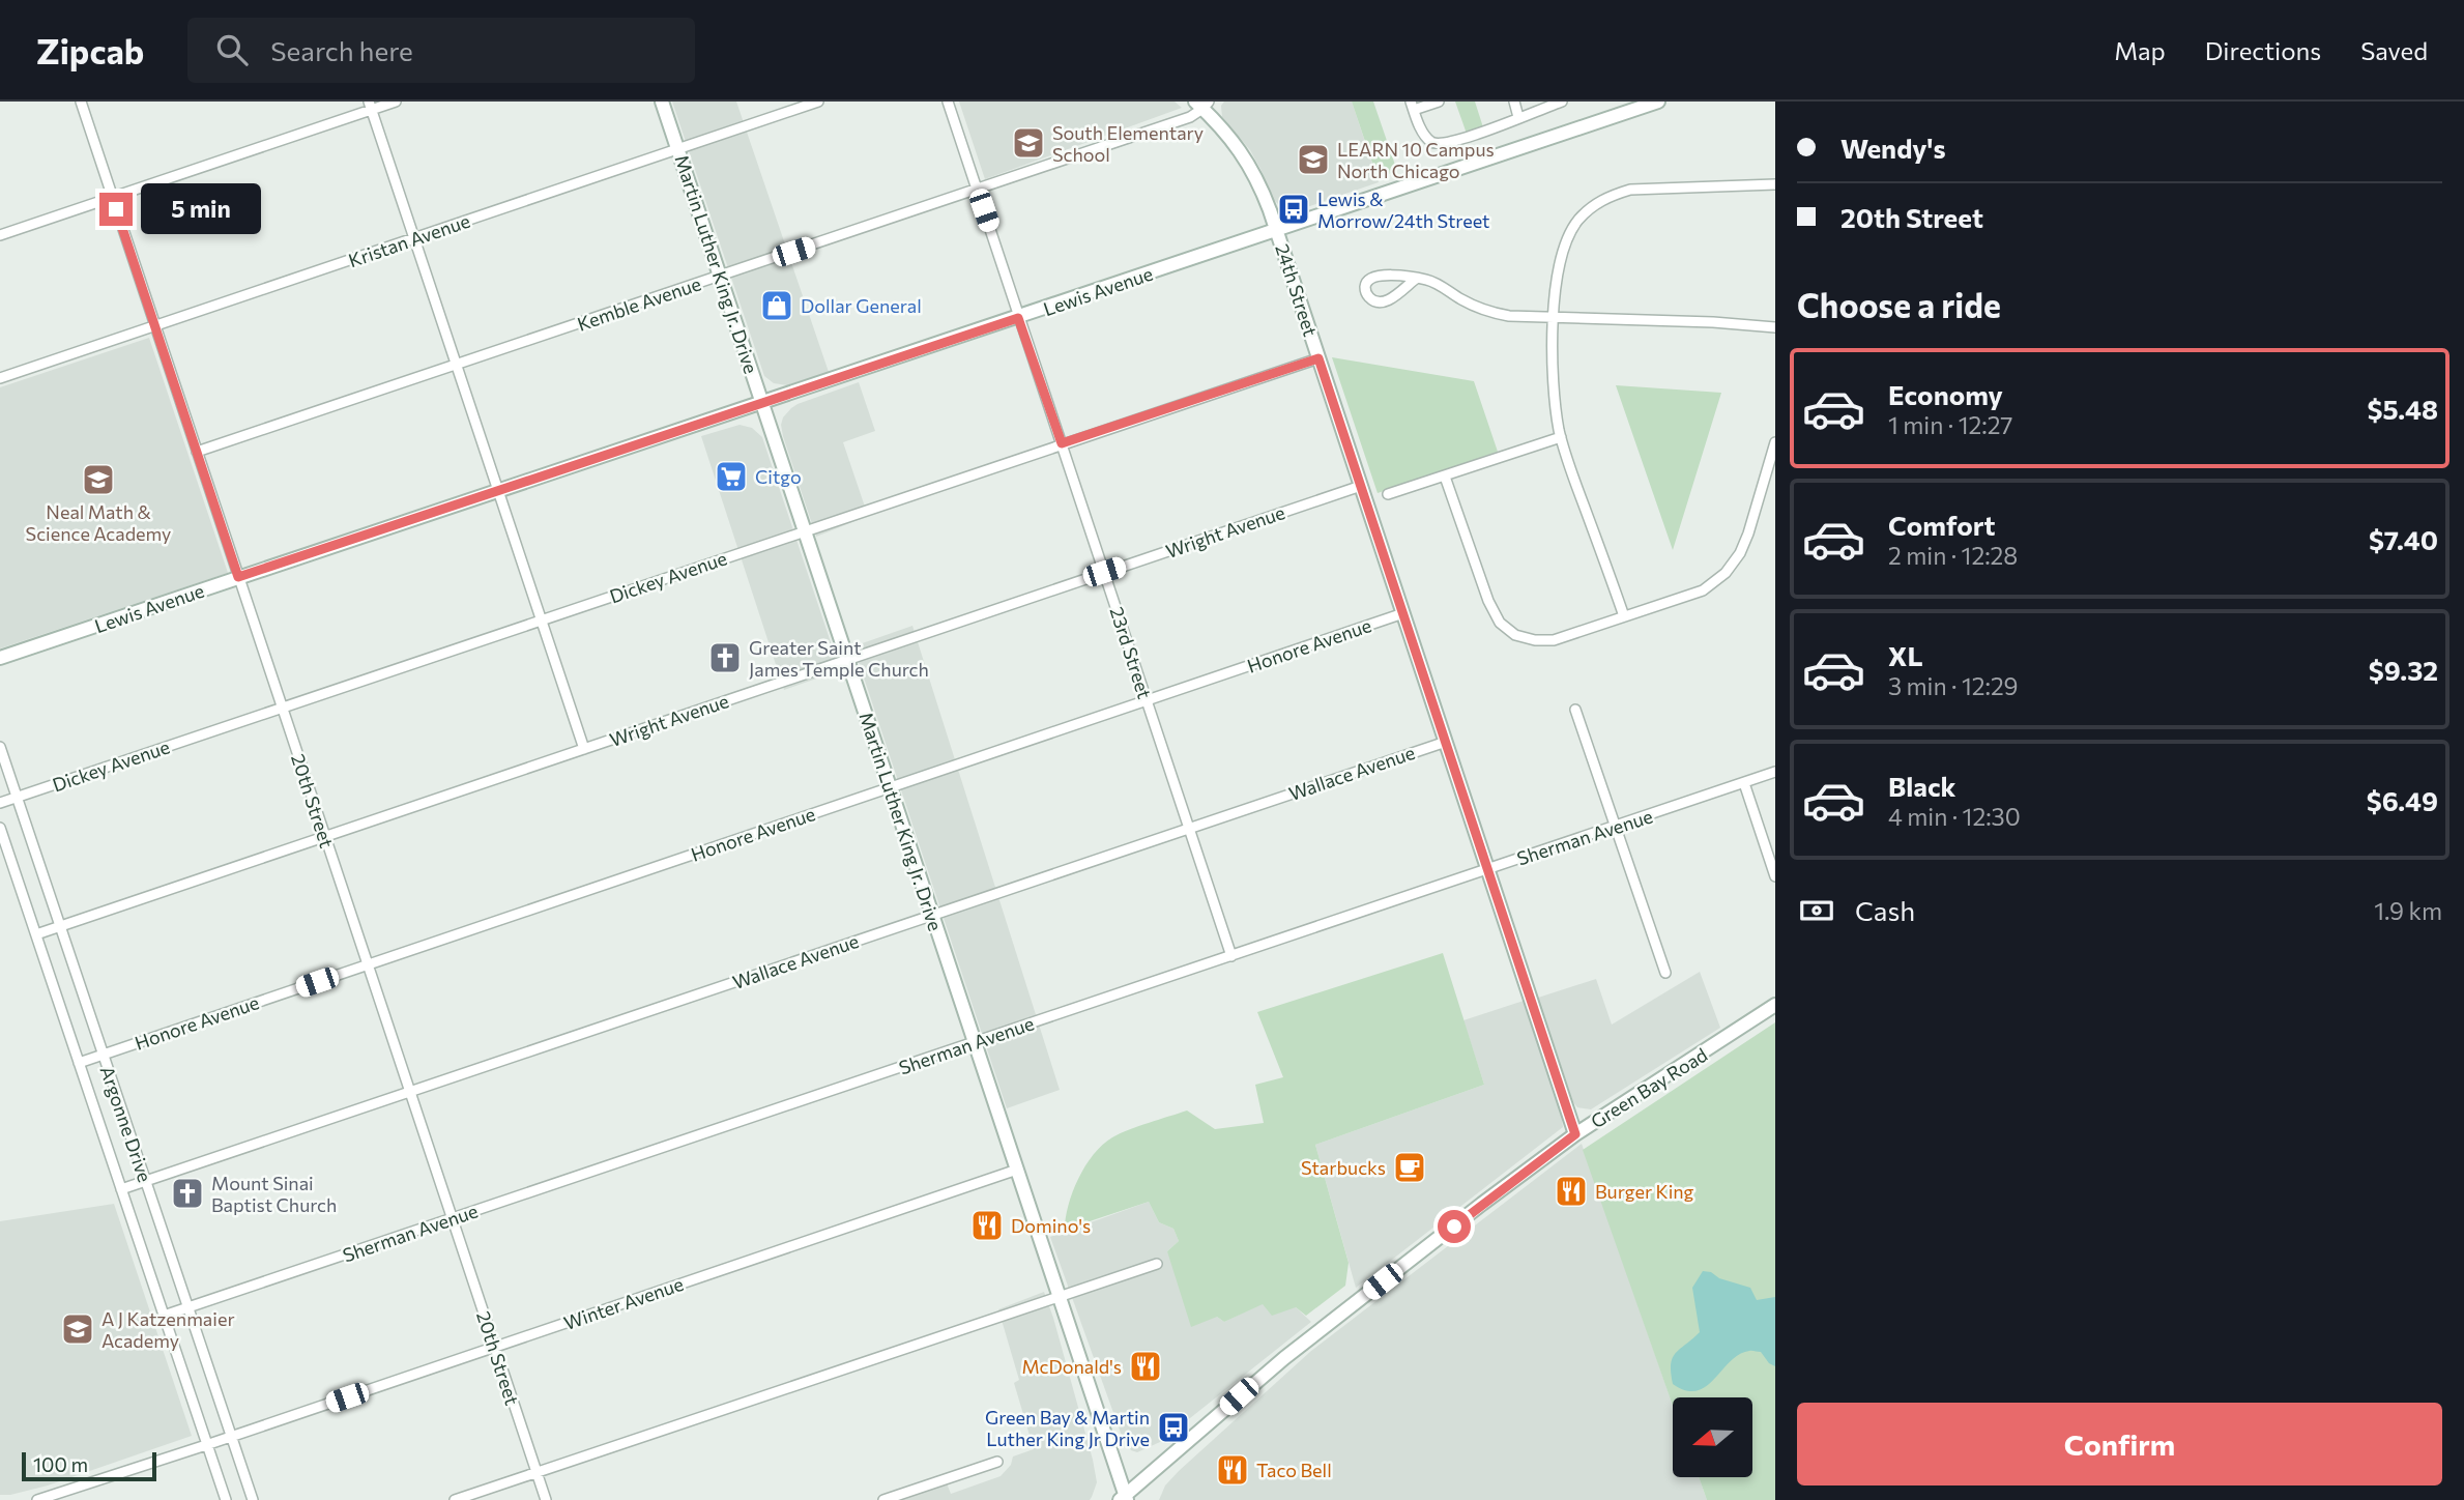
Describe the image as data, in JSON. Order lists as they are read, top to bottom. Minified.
{"streets":{"street":["Kristan Avenue","Martin Luther King Jr. Drive","24th Street","Lewis Avenue","Kemble Avenue","Wright Avenue","Dickey Avenue","Honore Avenue","23rd Street","Wallace Avenue","20th Street","Sherman Avenue","Green Bay Road","Argonne Drive","Winter Avenue"]},"crossings":[["Kristan Avenue","Martin Luther King Jr. Drive"],["Kristan Avenue","20th Street"],["Martin Luther King Jr. Drive","Lewis Avenue"],["Martin Luther King Jr. Drive","Kemble Avenue"],["Martin Luther King Jr. Drive","Wright Avenue"],["Martin Luther King Jr. Drive","Dickey Avenue"],["Martin Luther King Jr. Drive","Honore Avenue"],["Martin Luther King Jr. Drive","Wallace Avenue"],["Martin Luther King Jr. Drive","Sherman Avenue"],["Martin Luther King Jr. Drive","Green Bay Road"],["Martin Luther King Jr. Drive","Winter Avenue"],["24th Street","Lewis Avenue"],["24th Street","Kemble Avenue"],["24th Street","Wright Avenue"],["24th Street","Dickey Avenue"],["24th Street","Honore Avenue"],["24th Street","Wallace Avenue"],["24th Street","Sherman Avenue"],["24th Street","Green Bay Road"],["Lewis Avenue","23rd Street"],["Lewis Avenue","20th Street"],["Kemble Avenue","23rd Street"],["Kemble Avenue","20th Street"],["Wright Avenue","23rd Street"],["Wright Avenue","20th Street"],["Wright Avenue","Argonne Drive"],["Dickey Avenue","23rd Street"],["Dickey Avenue","20th Street"],["Dickey Avenue","Argonne Drive"],["Honore Avenue","23rd Street"],["Honore Avenue","20th Street"],["Honore Avenue","Argonne Drive"],["23rd Street","Wallace Avenue"],["23rd Street","Sherman Avenue"],["Wallace Avenue","20th Street"],["Wallace Avenue","Argonne Drive"],["20th Street","Sherman Avenue"],["20th Street","Winter Avenue"],["Sherman Avenue","Argonne Drive"],["Argonne Drive","Winter Avenue"]],"places":{"school or university":["South Elementary School","LEARN 10 Campus North Chicago","Neal Math & Science Academy","A J Katzenmaier Academy"],"bus stop":["Lewis & Morrow/24th Street","Green Bay & Martin Luther King Jr Drive"],"shop":["Dollar General"],"supermarket":["Citgo"],"church":["Greater Saint James Temple Church","Mount Sinai Baptist Church"],"cafe":["Starbucks"],"restaurant":["Burger King","Domino's","McDonald's","Taco Bell"]},"scale_bar":"100 m","north":"left","page":{"header":"Zipcab","search":"Search here","nav":["Map","Directions","Saved"],"banner":["Wendy's","20th Street"],"bubble":"5 min","heading":"Choose a ride","list":[{"name":"Economy","note":"1 min · 12:27","value":"$5.48"},{"name":"Comfort","note":"2 min · 12:28","value":"$7.40"},{"name":"XL","note":"3 min · 12:29","value":"$9.32"},{"name":"Black","note":"4 min · 12:30","value":"$6.49"}],"pay":["Cash","1.9 km"],"buttons":"Confirm","scale":"100 m"}}
